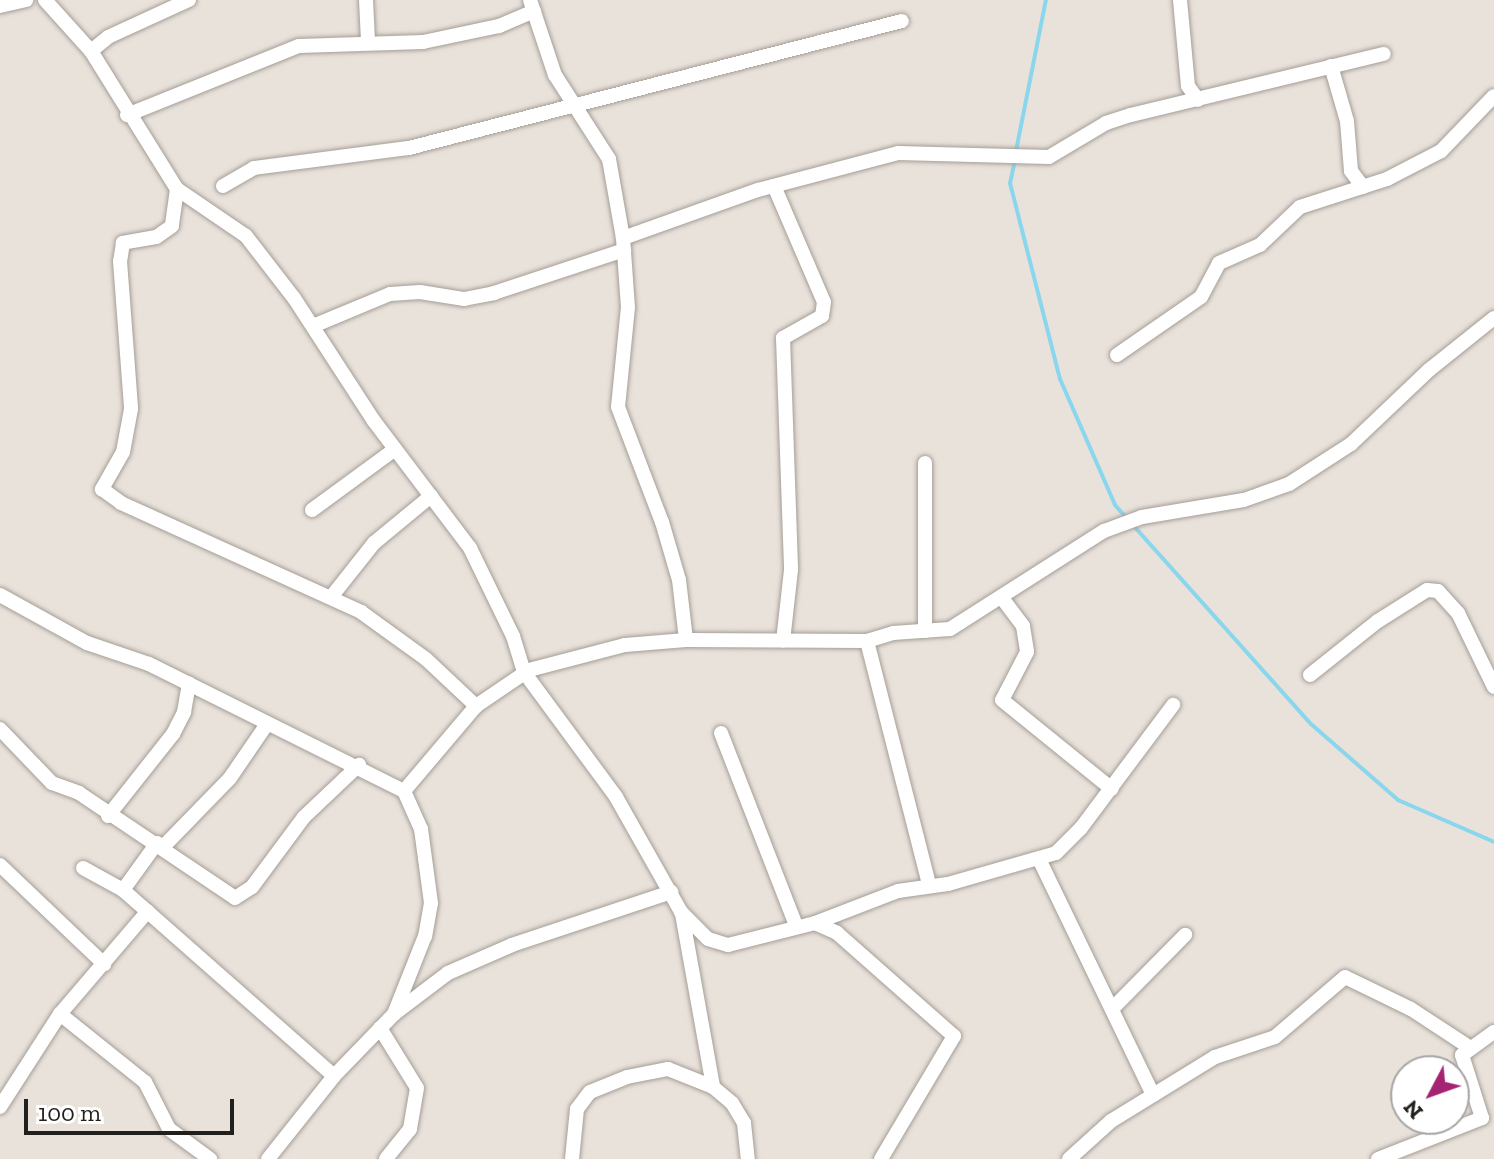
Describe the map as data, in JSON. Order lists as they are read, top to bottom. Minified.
{"scale_bar":"100 m","north":"bottom left"}
